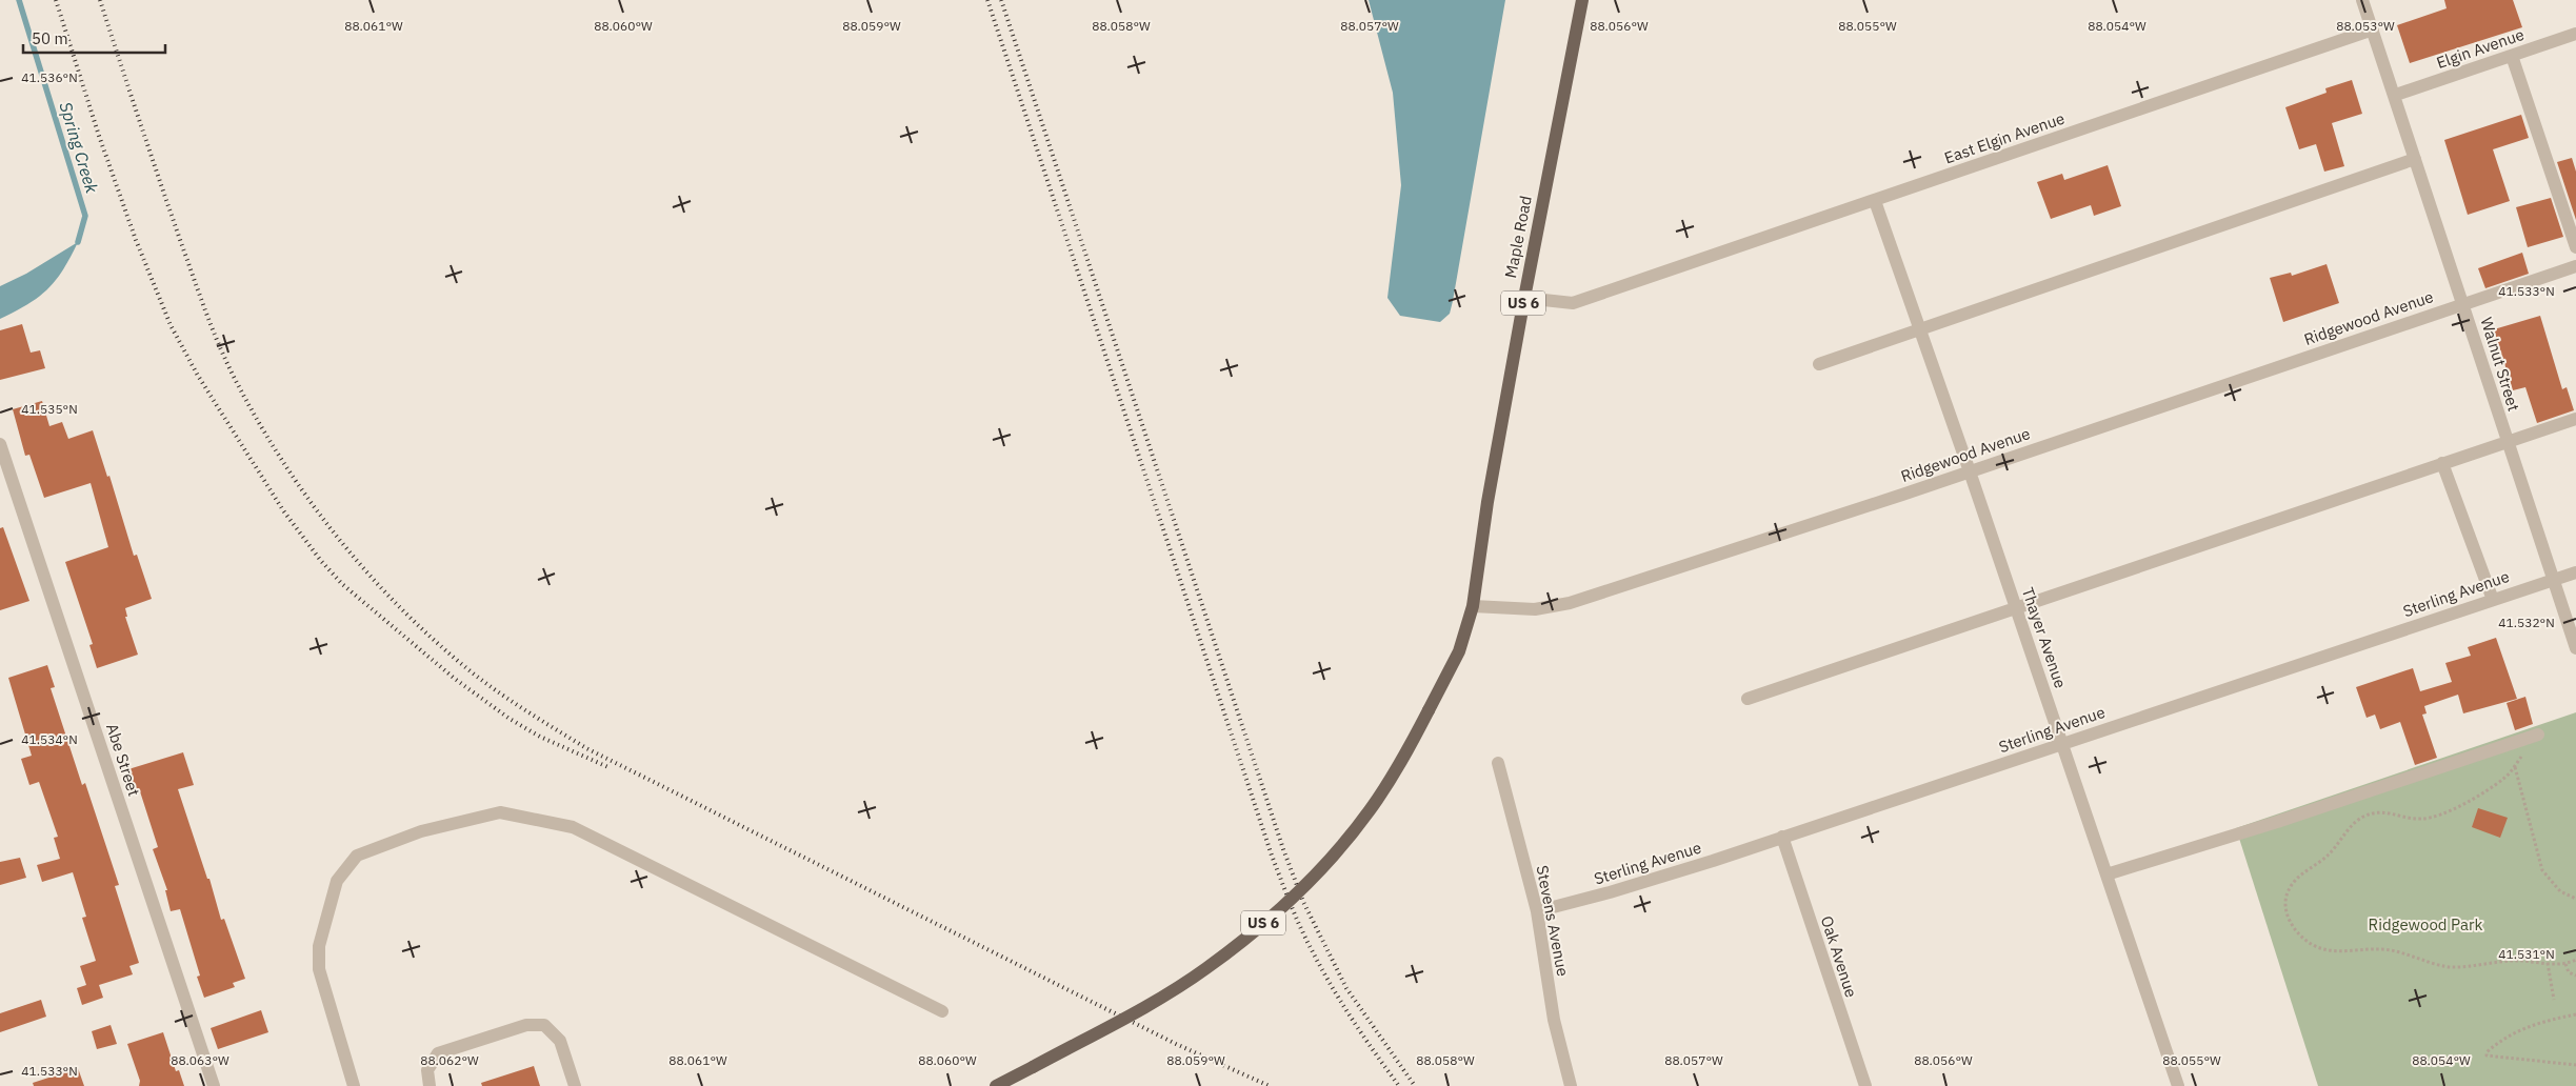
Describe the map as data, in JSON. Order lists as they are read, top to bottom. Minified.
{"streets":{"main road":["Maple Road","US 6"],"street":["Elgin Avenue","East Elgin Avenue","Ridgewood Avenue","Walnut Street","Sterling Avenue","Thayer Avenue","Abe Street","Stevens Avenue","Oak Avenue"]},"crossings":[["Elgin Avenue","Walnut Street"],["East Elgin Avenue","Maple Road"],["East Elgin Avenue","Walnut Street"],["East Elgin Avenue","Thayer Avenue"],["Maple Road","US 6"],["Maple Road","Ridgewood Avenue"],["US 6","Ridgewood Avenue"],["Ridgewood Avenue","Walnut Street"],["Ridgewood Avenue","Thayer Avenue"],["Walnut Street","Sterling Avenue"],["Sterling Avenue","Thayer Avenue"],["Sterling Avenue","Stevens Avenue"],["Sterling Avenue","Oak Avenue"]],"water":["Spring Creek"],"parks":["Ridgewood Park"],"scale_bar":"50 m","coordinates":["88.061°W","88.060°W","88.059°W","88.058°W","88.057°W","88.056°W","88.055°W","88.054°W","88.053°W","41.536°N","41.533°N","41.535°N","41.532°N","41.534°N","41.531°N","88.063°W","88.062°W"]}
